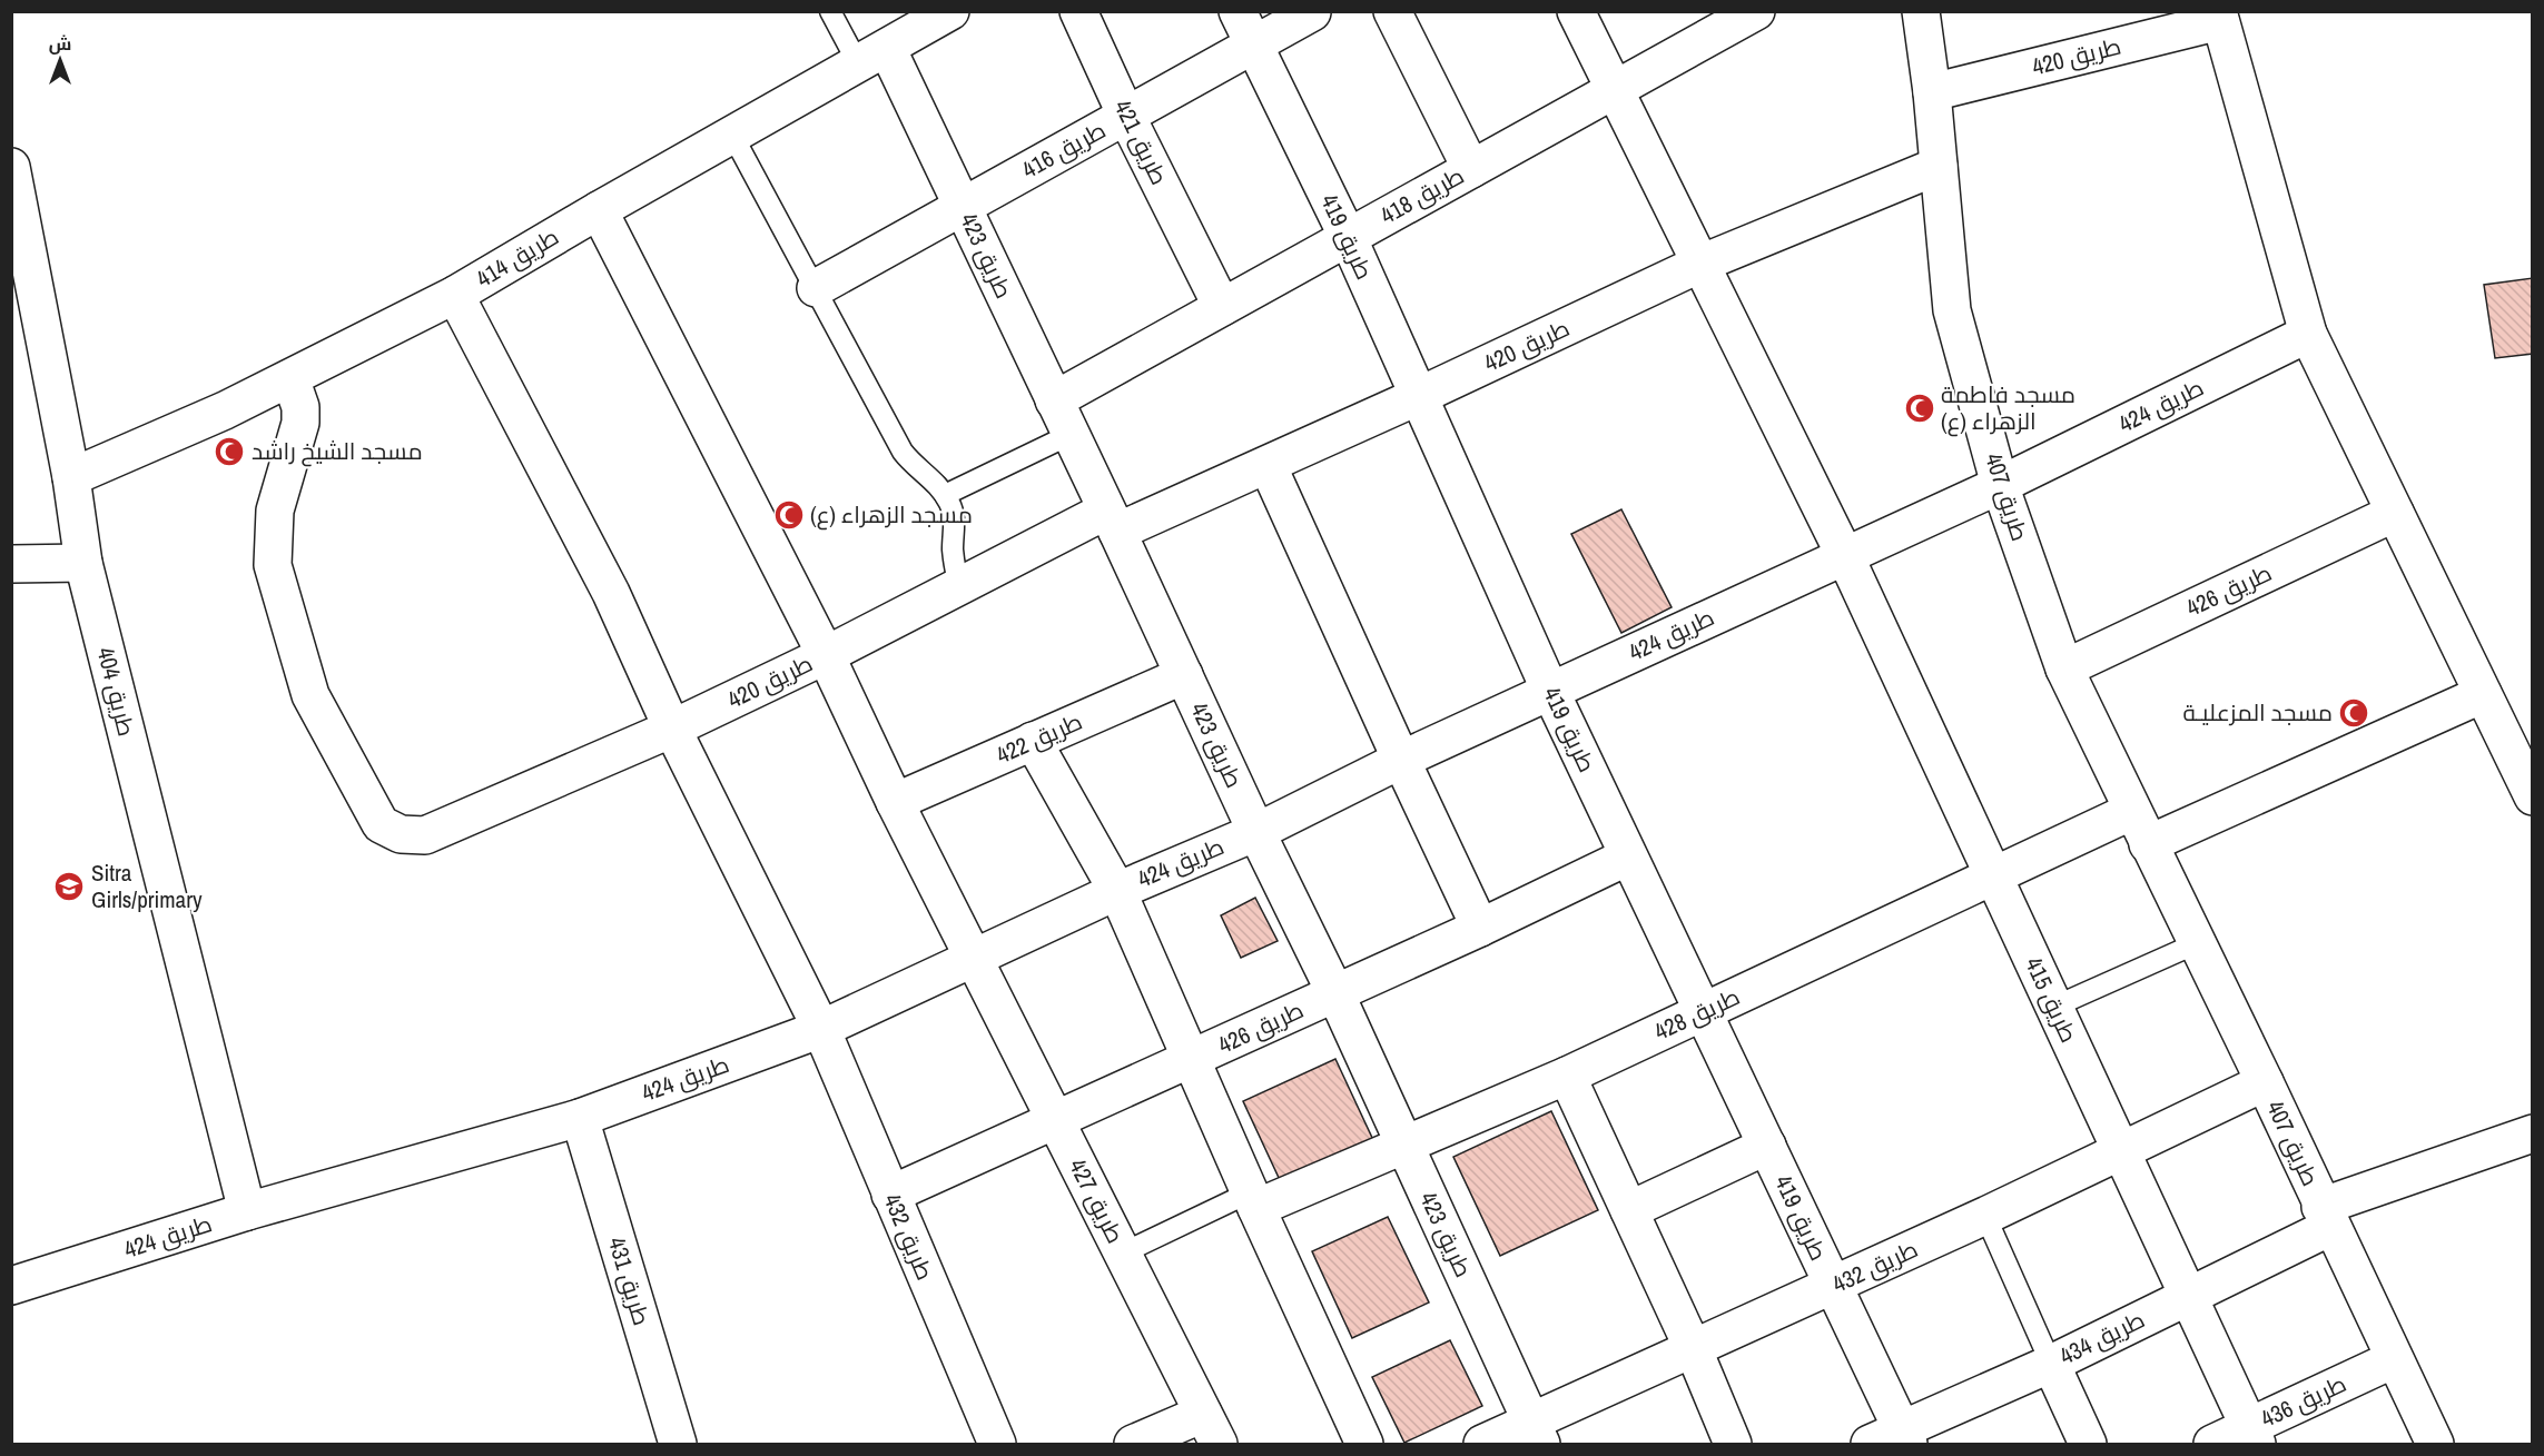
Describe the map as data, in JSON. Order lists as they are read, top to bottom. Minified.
{"streets":{"street":["طريق 420","طريق 421","طريق 416","طريق 418","طريق 419","طريق 423","طريق 414","طريق 424","طريق 407","طريق 426","طريق 404","طريق 422","طريق 415","طريق 428","طريق 427","طريق 432","طريق 431","طريق 434","طريق 436"]},"crossings":[["طريق 420","طريق 419"],["طريق 420","طريق 423"],["طريق 420","طريق 414"],["طريق 420","طريق 407"],["طريق 420","طريق 415"],["طريق 420","طريق 427"],["طريق 420","طريق 432"],["طريق 421","طريق 416"],["طريق 421","طريق 418"],["طريق 416","طريق 419"],["طريق 416","طريق 423"],["طريق 418","طريق 419"],["طريق 418","طريق 423"],["طريق 418","طريق 415"],["طريق 419","طريق 424"],["طريق 419","طريق 426"],["طريق 419","طريق 428"],["طريق 419","طريق 432"],["طريق 419","طريق 434"],["طريق 423","طريق 414"],["طريق 423","طريق 424"],["طريق 423","طريق 426"],["طريق 423","طريق 422"],["طريق 423","طريق 428"],["طريق 423","طريق 432"],["طريق 414","طريق 404"],["طريق 414","طريق 427"],["طريق 414","طريق 432"],["طريق 424","طريق 407"],["طريق 424","طريق 404"],["طريق 424","طريق 415"],["طريق 424","طريق 427"],["طريق 424","طريق 432"],["طريق 424","طريق 431"],["طريق 407","طريق 426"],["طريق 407","طريق 428"],["طريق 407","طريق 432"],["طريق 407","طريق 434"],["طريق 407","طريق 436"],["طريق 426","طريق 427"],["طريق 426","طريق 432"],["طريق 422","طريق 427"],["طريق 415","طريق 428"],["طريق 415","طريق 432"],["طريق 415","طريق 434"],["طريق 415","طريق 436"]],"places":{"mosque":["مسجد فاطمة الزهراء (ع)","مسجد الشيخ راشد","مسجد الزهراء (ع)","مسجد المزعليـة"],"school or university":["Sitra Girls/primary"]},"north":"top"}
